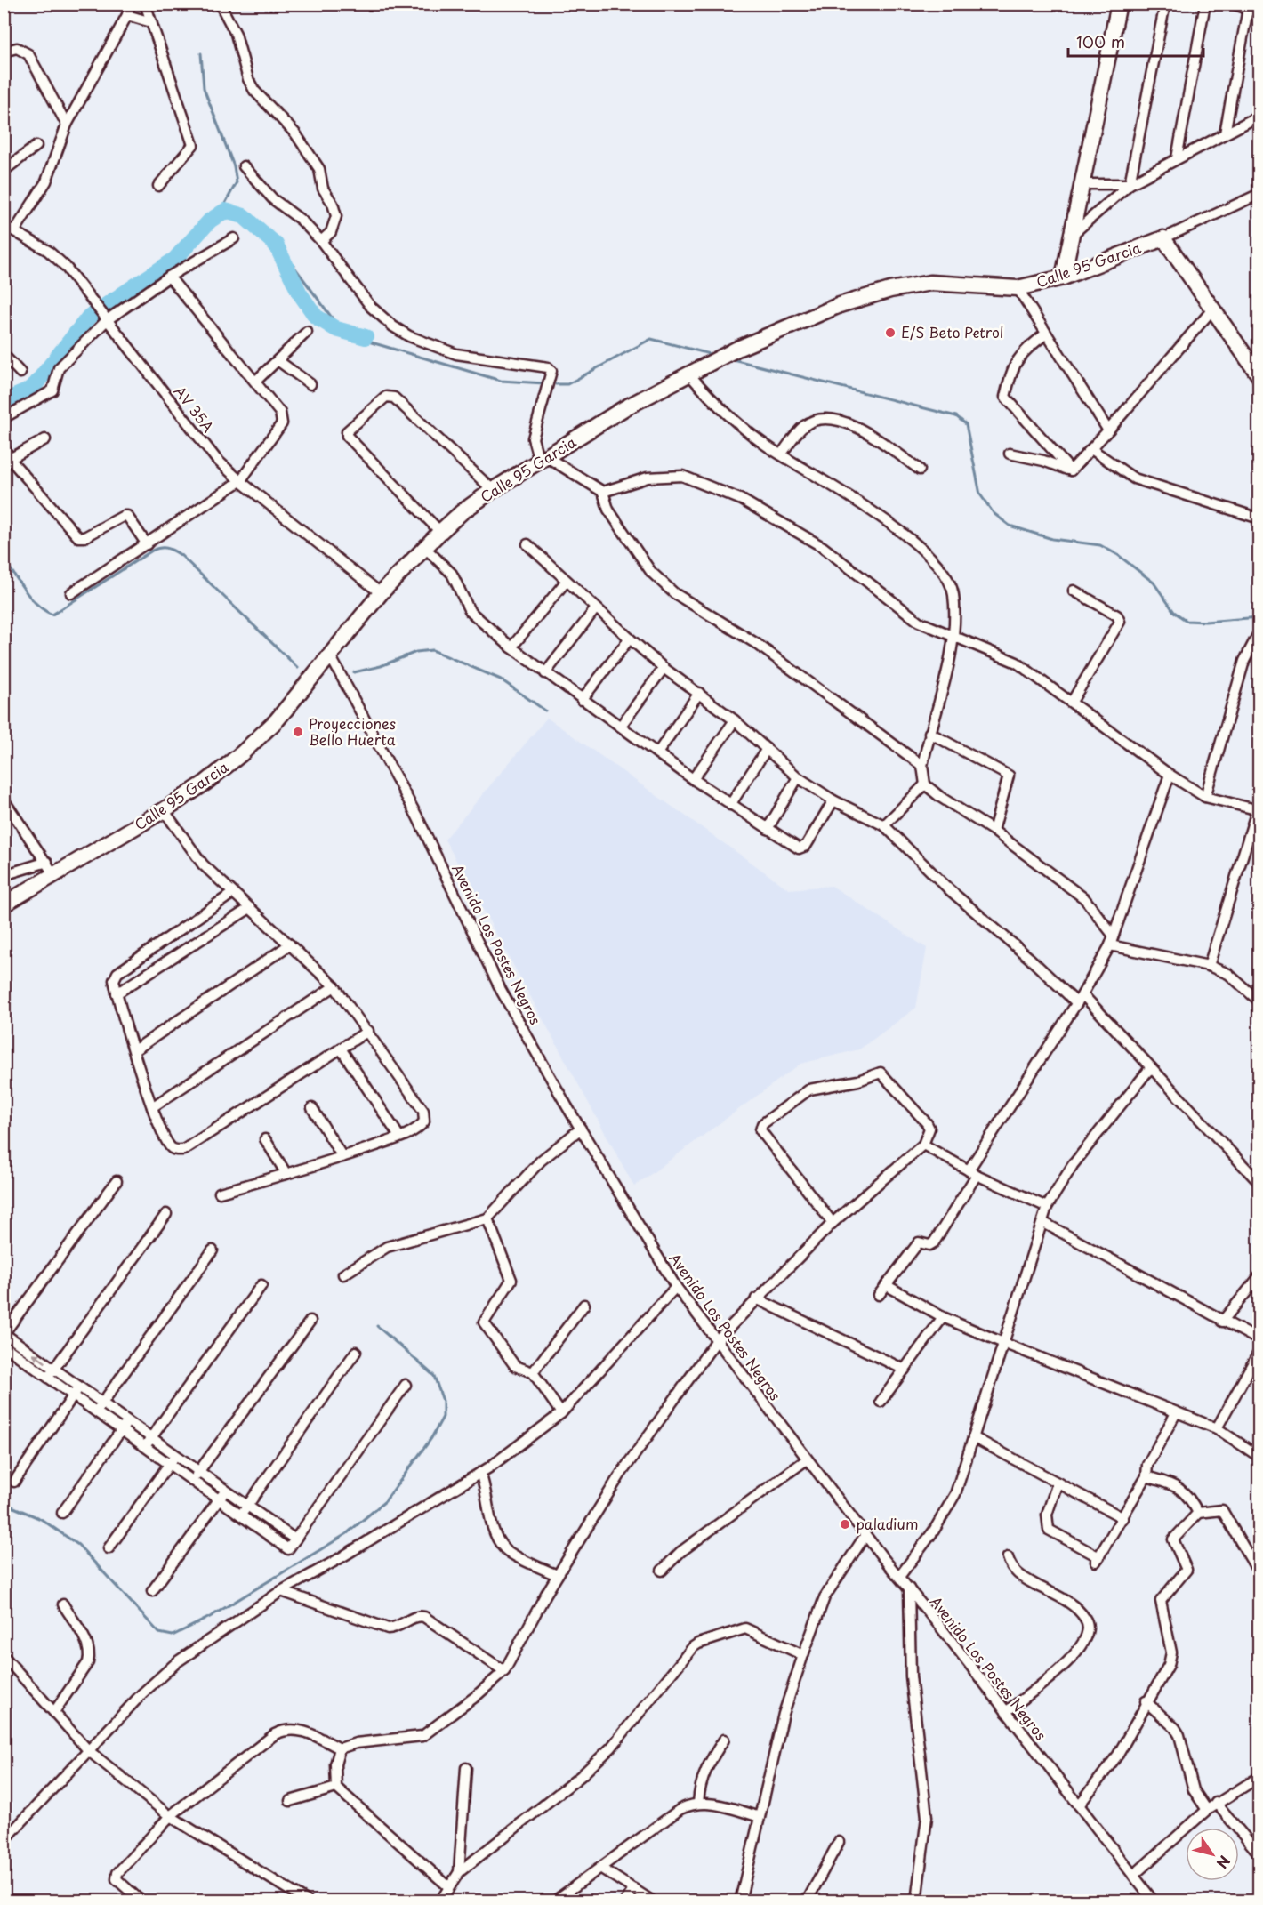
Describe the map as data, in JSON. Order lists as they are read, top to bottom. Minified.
{"streets":{"street":["Calle 95 Garcia","AV 35A","Avenido Los Postes Negros"]},"crossings":[["Calle 95 Garcia","AV 35A"],["Calle 95 Garcia","Avenido Los Postes Negros"]],"places":["E/S Beto Petrol","Proyecciones Bello Huerta","paladium"],"scale_bar":"100 m","north":"bottom right"}
